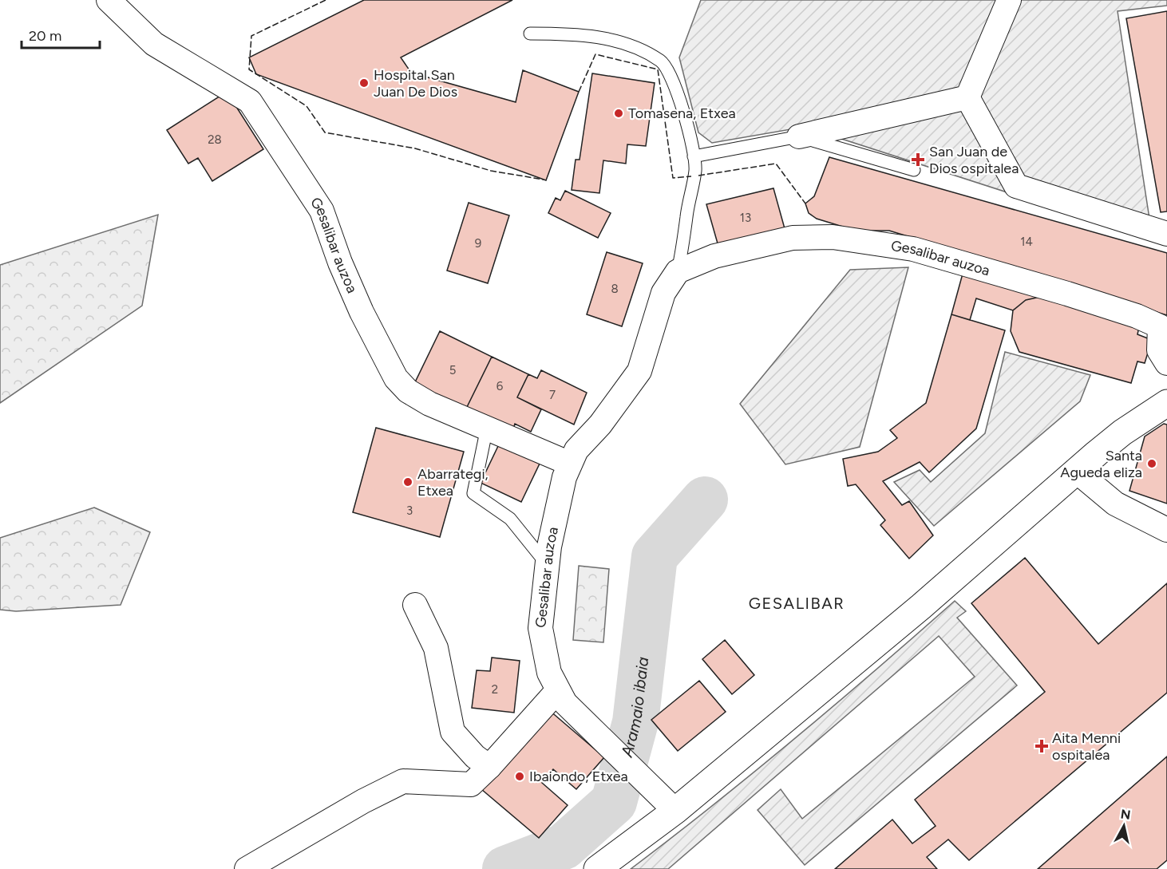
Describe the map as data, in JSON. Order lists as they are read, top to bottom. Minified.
{"streets":{"street":["Gesalibar auzoa"]},"districts":["GESALIBAR"],"water":["Aramaio ibaia"],"places":{"other":["Hospital San Juan De Dios","Tomasena, Etxea","Santa Agueda eliza","Abarrategi, Etxea","Ibaiondo, Etxea"],"health":["San Juan de Dios ospitalea","Aita Menni ospitalea"]},"house_numbers":["28","13","14","9","8","5","6","7","3","2"],"scale_bar":"20 m","north":"top"}
